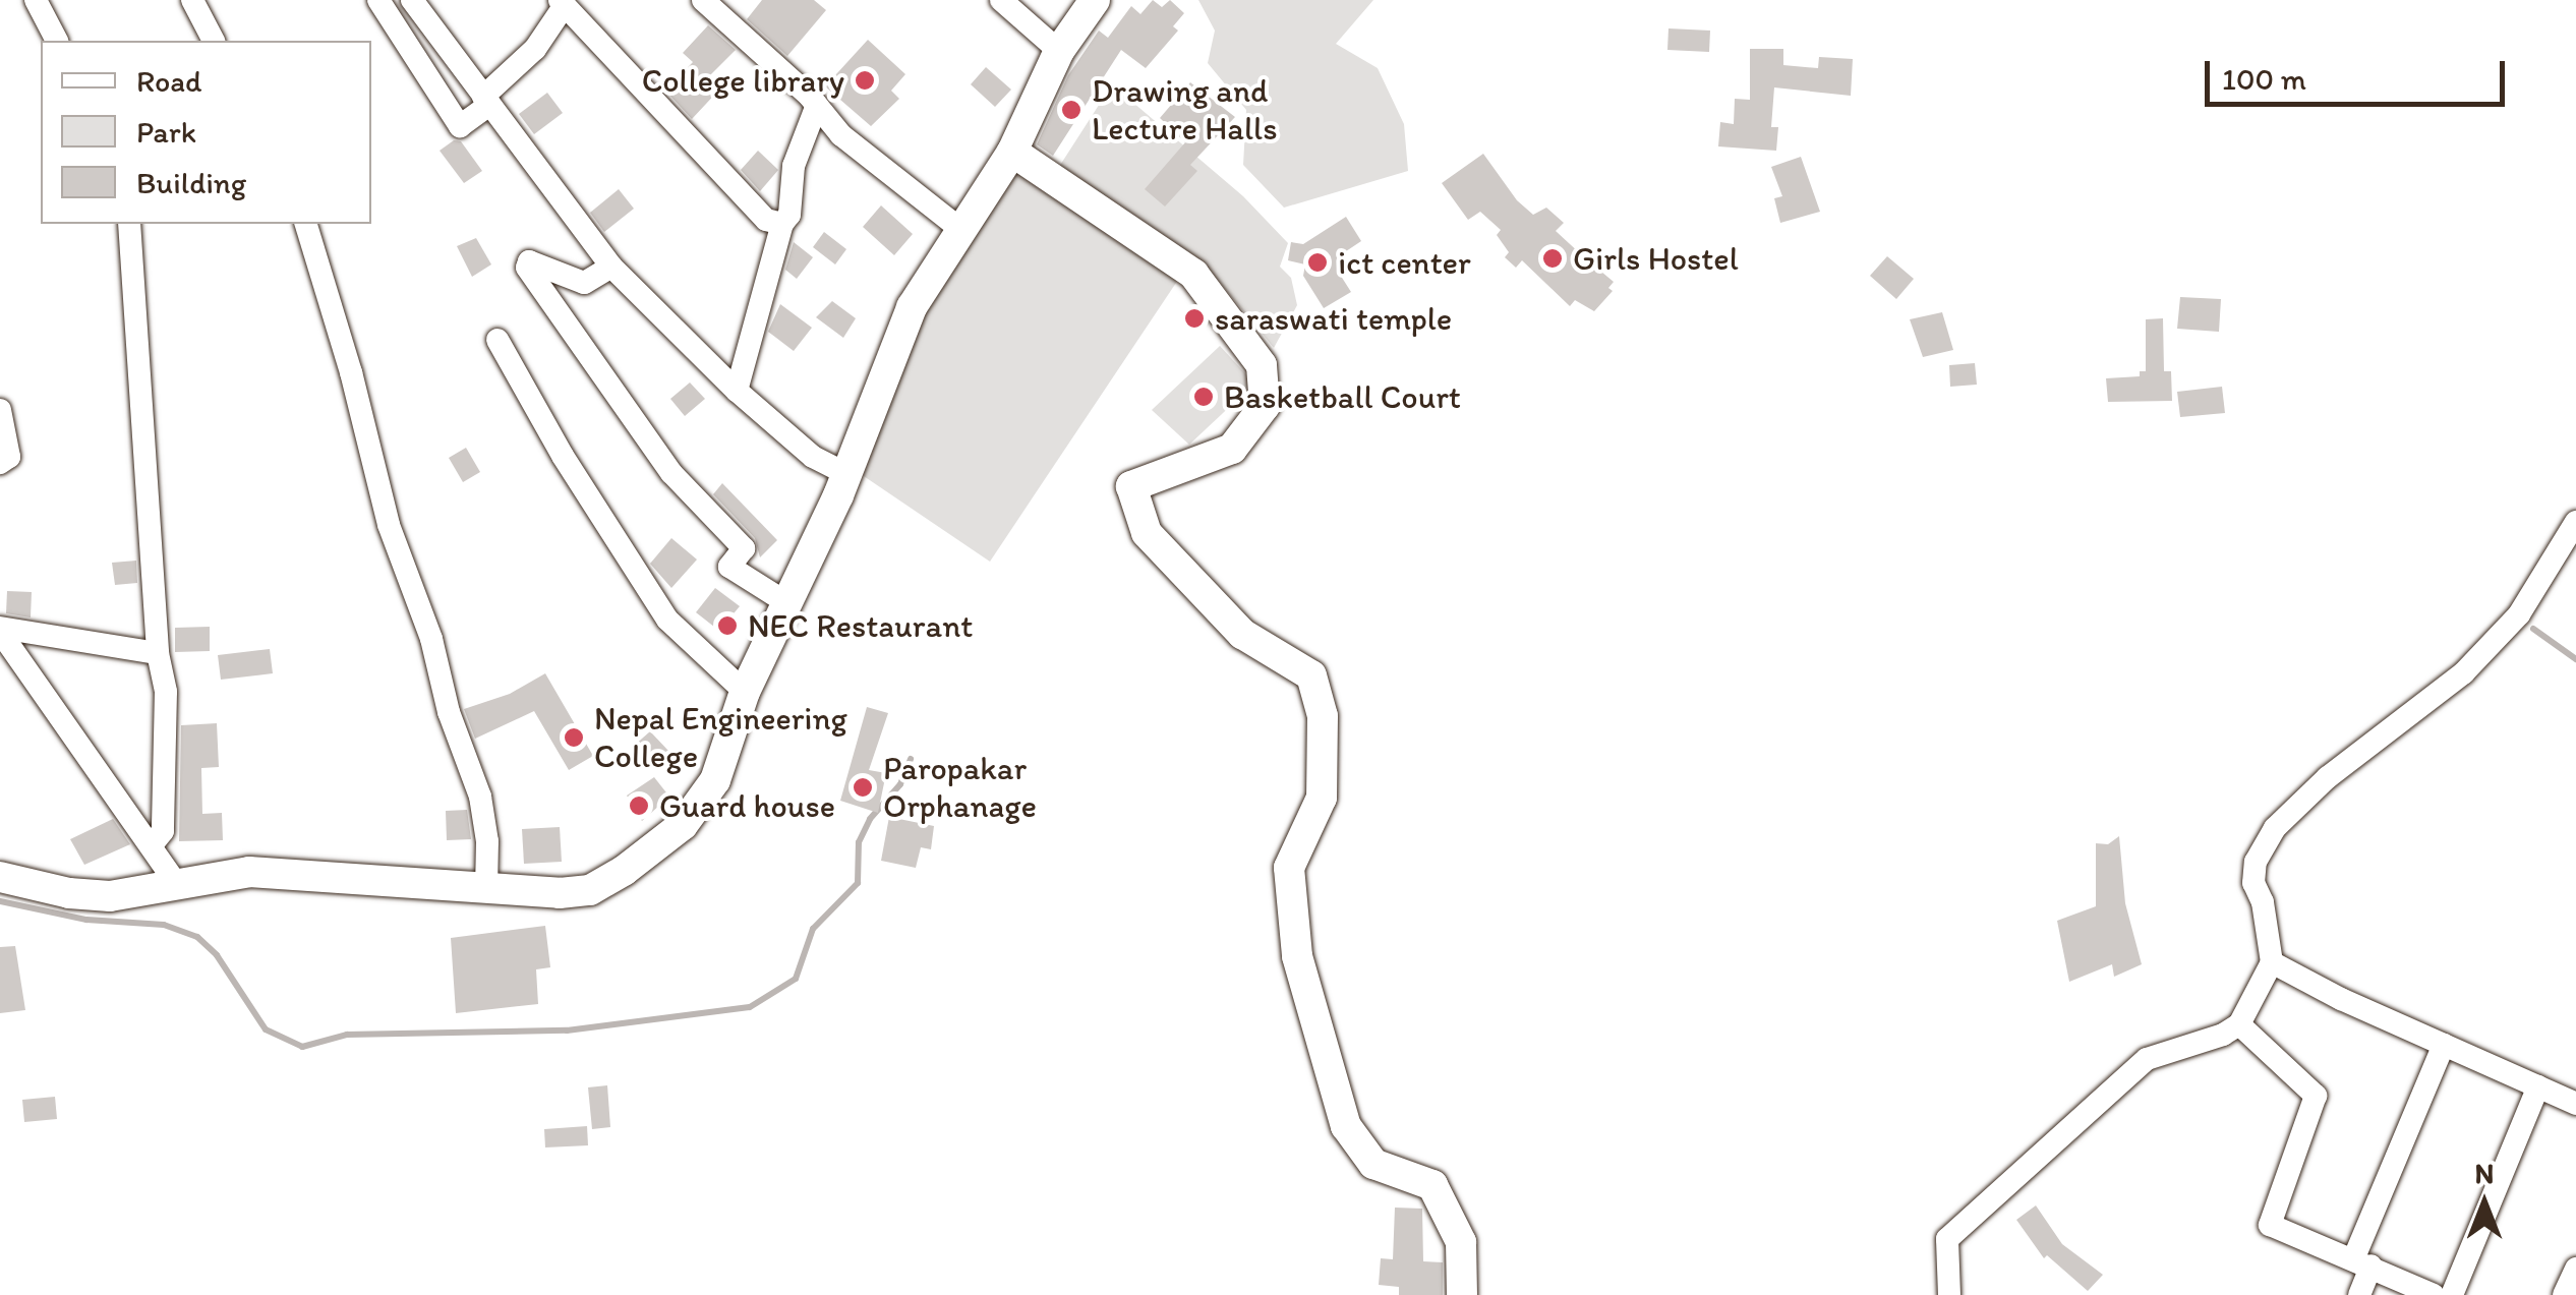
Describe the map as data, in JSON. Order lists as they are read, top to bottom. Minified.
{"places":["College library","Drawing and Lecture Halls","Girls Hostel","ict center","saraswati temple","Basketball Court","NEC Restaurant","Nepal Engineering College","Paropakar Orphanage","Guard house"],"legend":["Road","Park","Building"],"scale_bar":"100 m","north":"top"}
